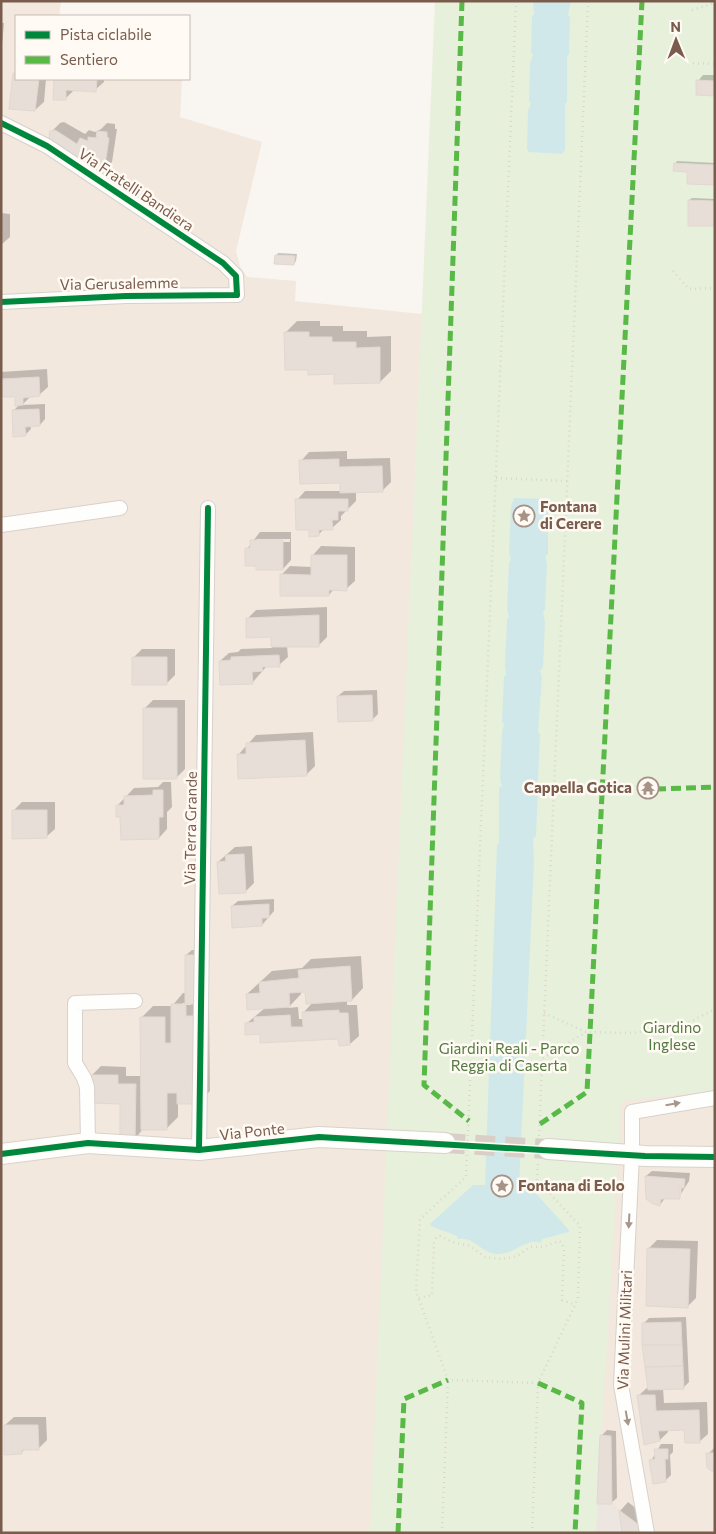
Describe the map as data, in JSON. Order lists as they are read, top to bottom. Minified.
{"streets":{"street":["Via Fratelli Bandiera","Via Gerusalemme","Via Terra Grande","Via Ponte","Via Mulini Militari"]},"crossings":[["Via Fratelli Bandiera","Via Gerusalemme"],["Via Terra Grande","Via Ponte"]],"parks":["Giardino Inglese","Giardini Reali - Parco Reggia di Caserta"],"places":{"place":["Fontana di Cerere","Fontana di Eolo"],"temple":["Cappella Gotica"]},"legend":["Pista ciclabile","Sentiero"],"north":"top"}
